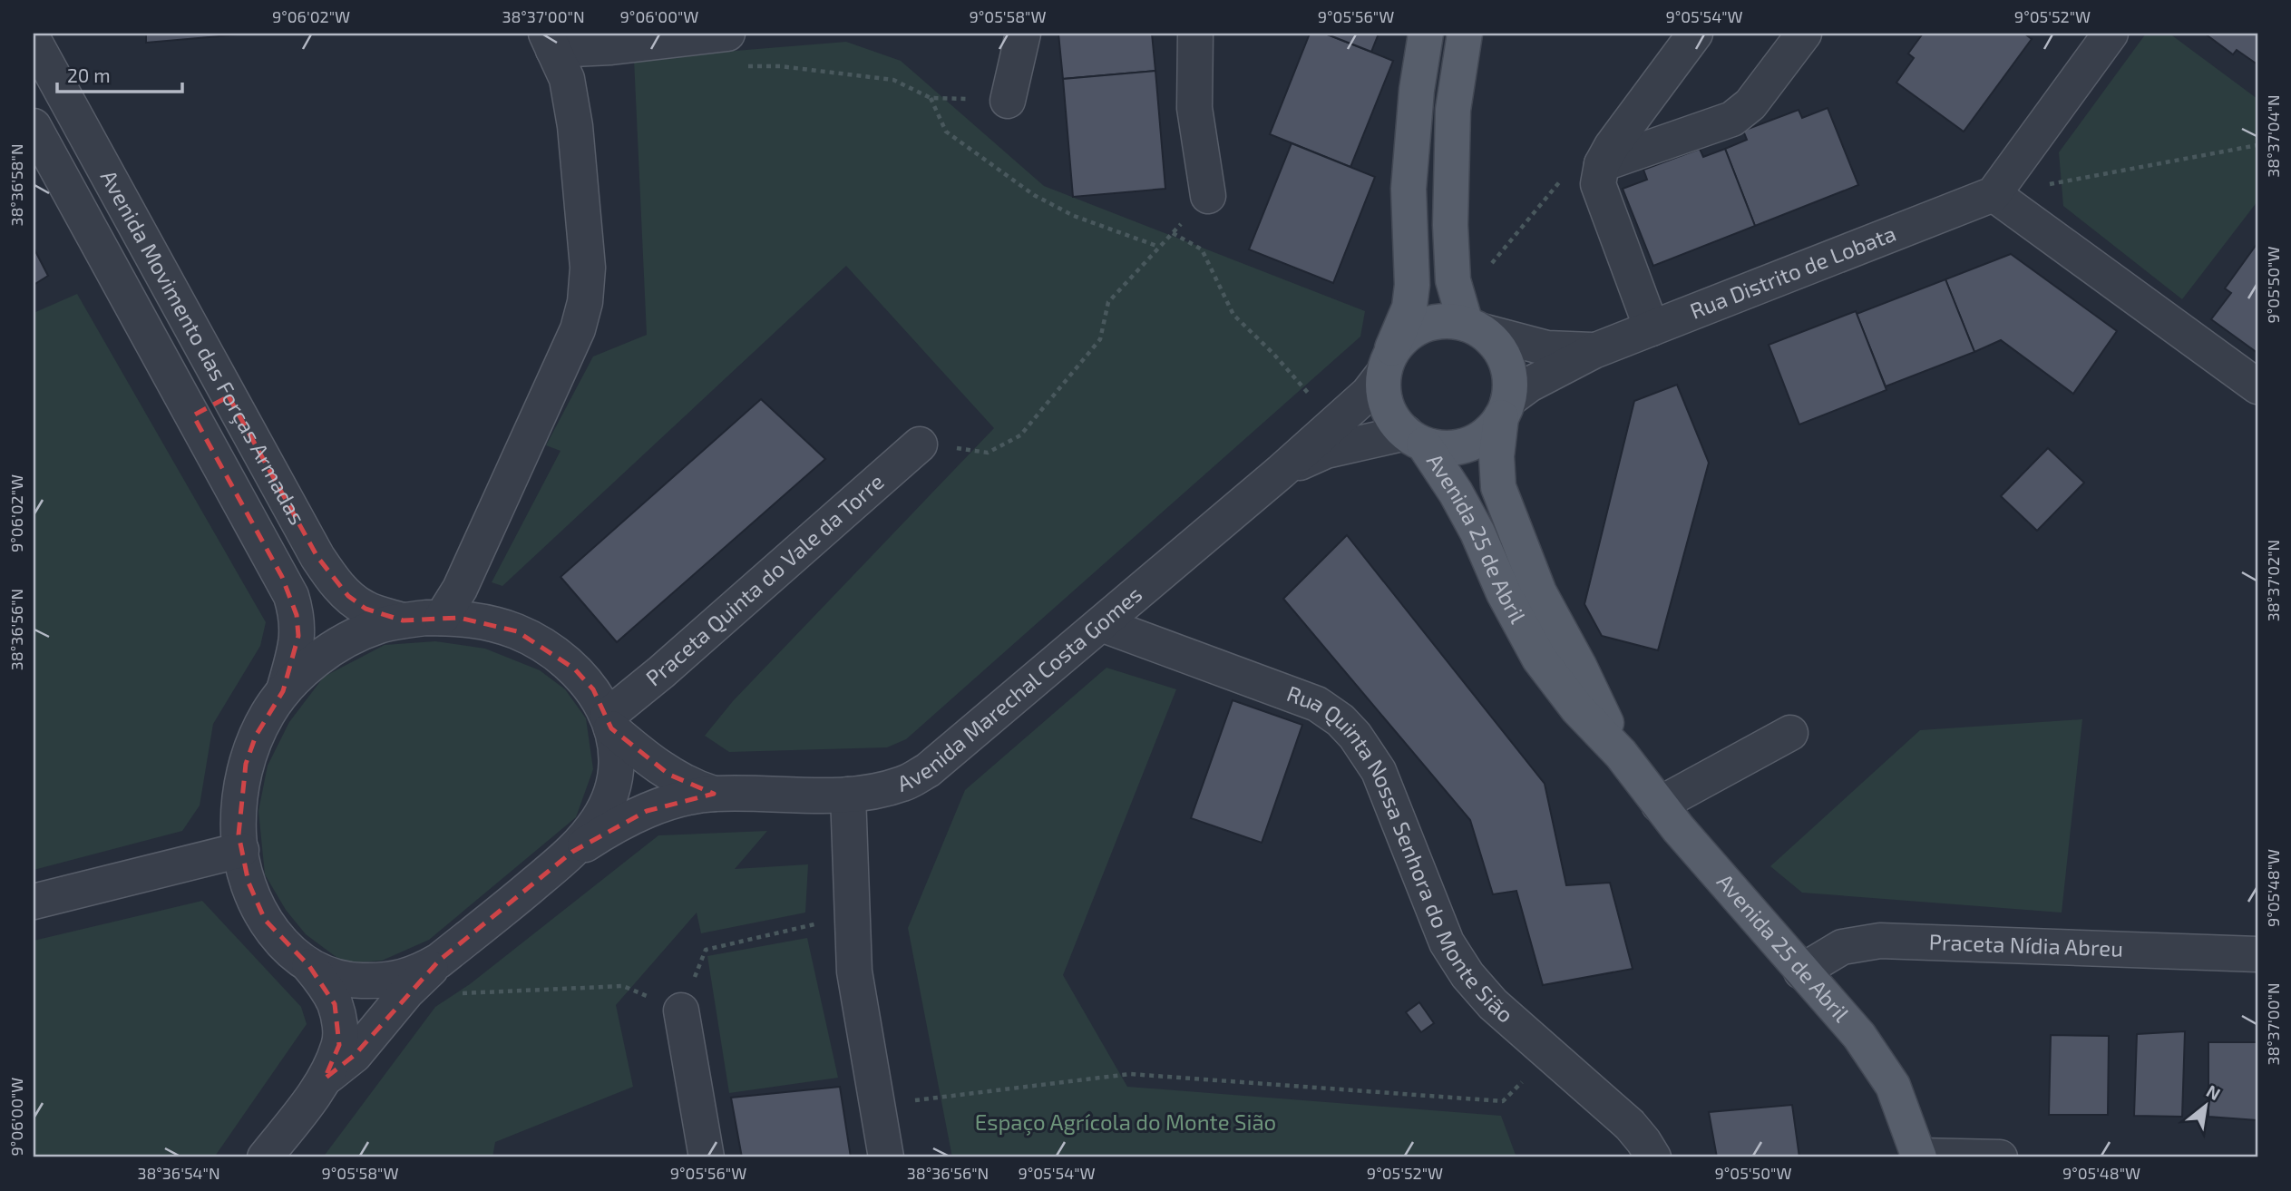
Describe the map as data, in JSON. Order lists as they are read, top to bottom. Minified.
{"streets":{"main road":["Avenida 25 de Abril"],"street":["Rua Distrito de Lobata","Avenida Movimento das Forças Armadas","Praceta Quinta do Vale da Torre","Avenida Marechal Costa Gomes","Rua Quinta Nossa Senhora do Monte Sião","Praceta Nídia Abreu"]},"crossings":[["Rua Distrito de Lobata","Avenida 25 de Abril"],["Rua Distrito de Lobata","Avenida Marechal Costa Gomes"],["Avenida 25 de Abril","Avenida Marechal Costa Gomes"],["Avenida 25 de Abril","Praceta Nídia Abreu"],["Praceta Quinta do Vale da Torre","Avenida Marechal Costa Gomes"],["Avenida Marechal Costa Gomes","Rua Quinta Nossa Senhora do Monte Sião"]],"parks":["Espaço Agrícola do Monte Sião"],"scale_bar":"20 m","north":"top right","coordinates":["9°06'02\"W","38°37'00\"N","9°06'00\"W","9°05'58\"W","9°05'56\"W","9°05'54\"W","9°05'52\"W","38°37'04\"N","38°36'58\"N","9°05'50\"W","38°37'02\"N","38°36'56\"N","9°05'48\"W","38°36'54\"N"]}
